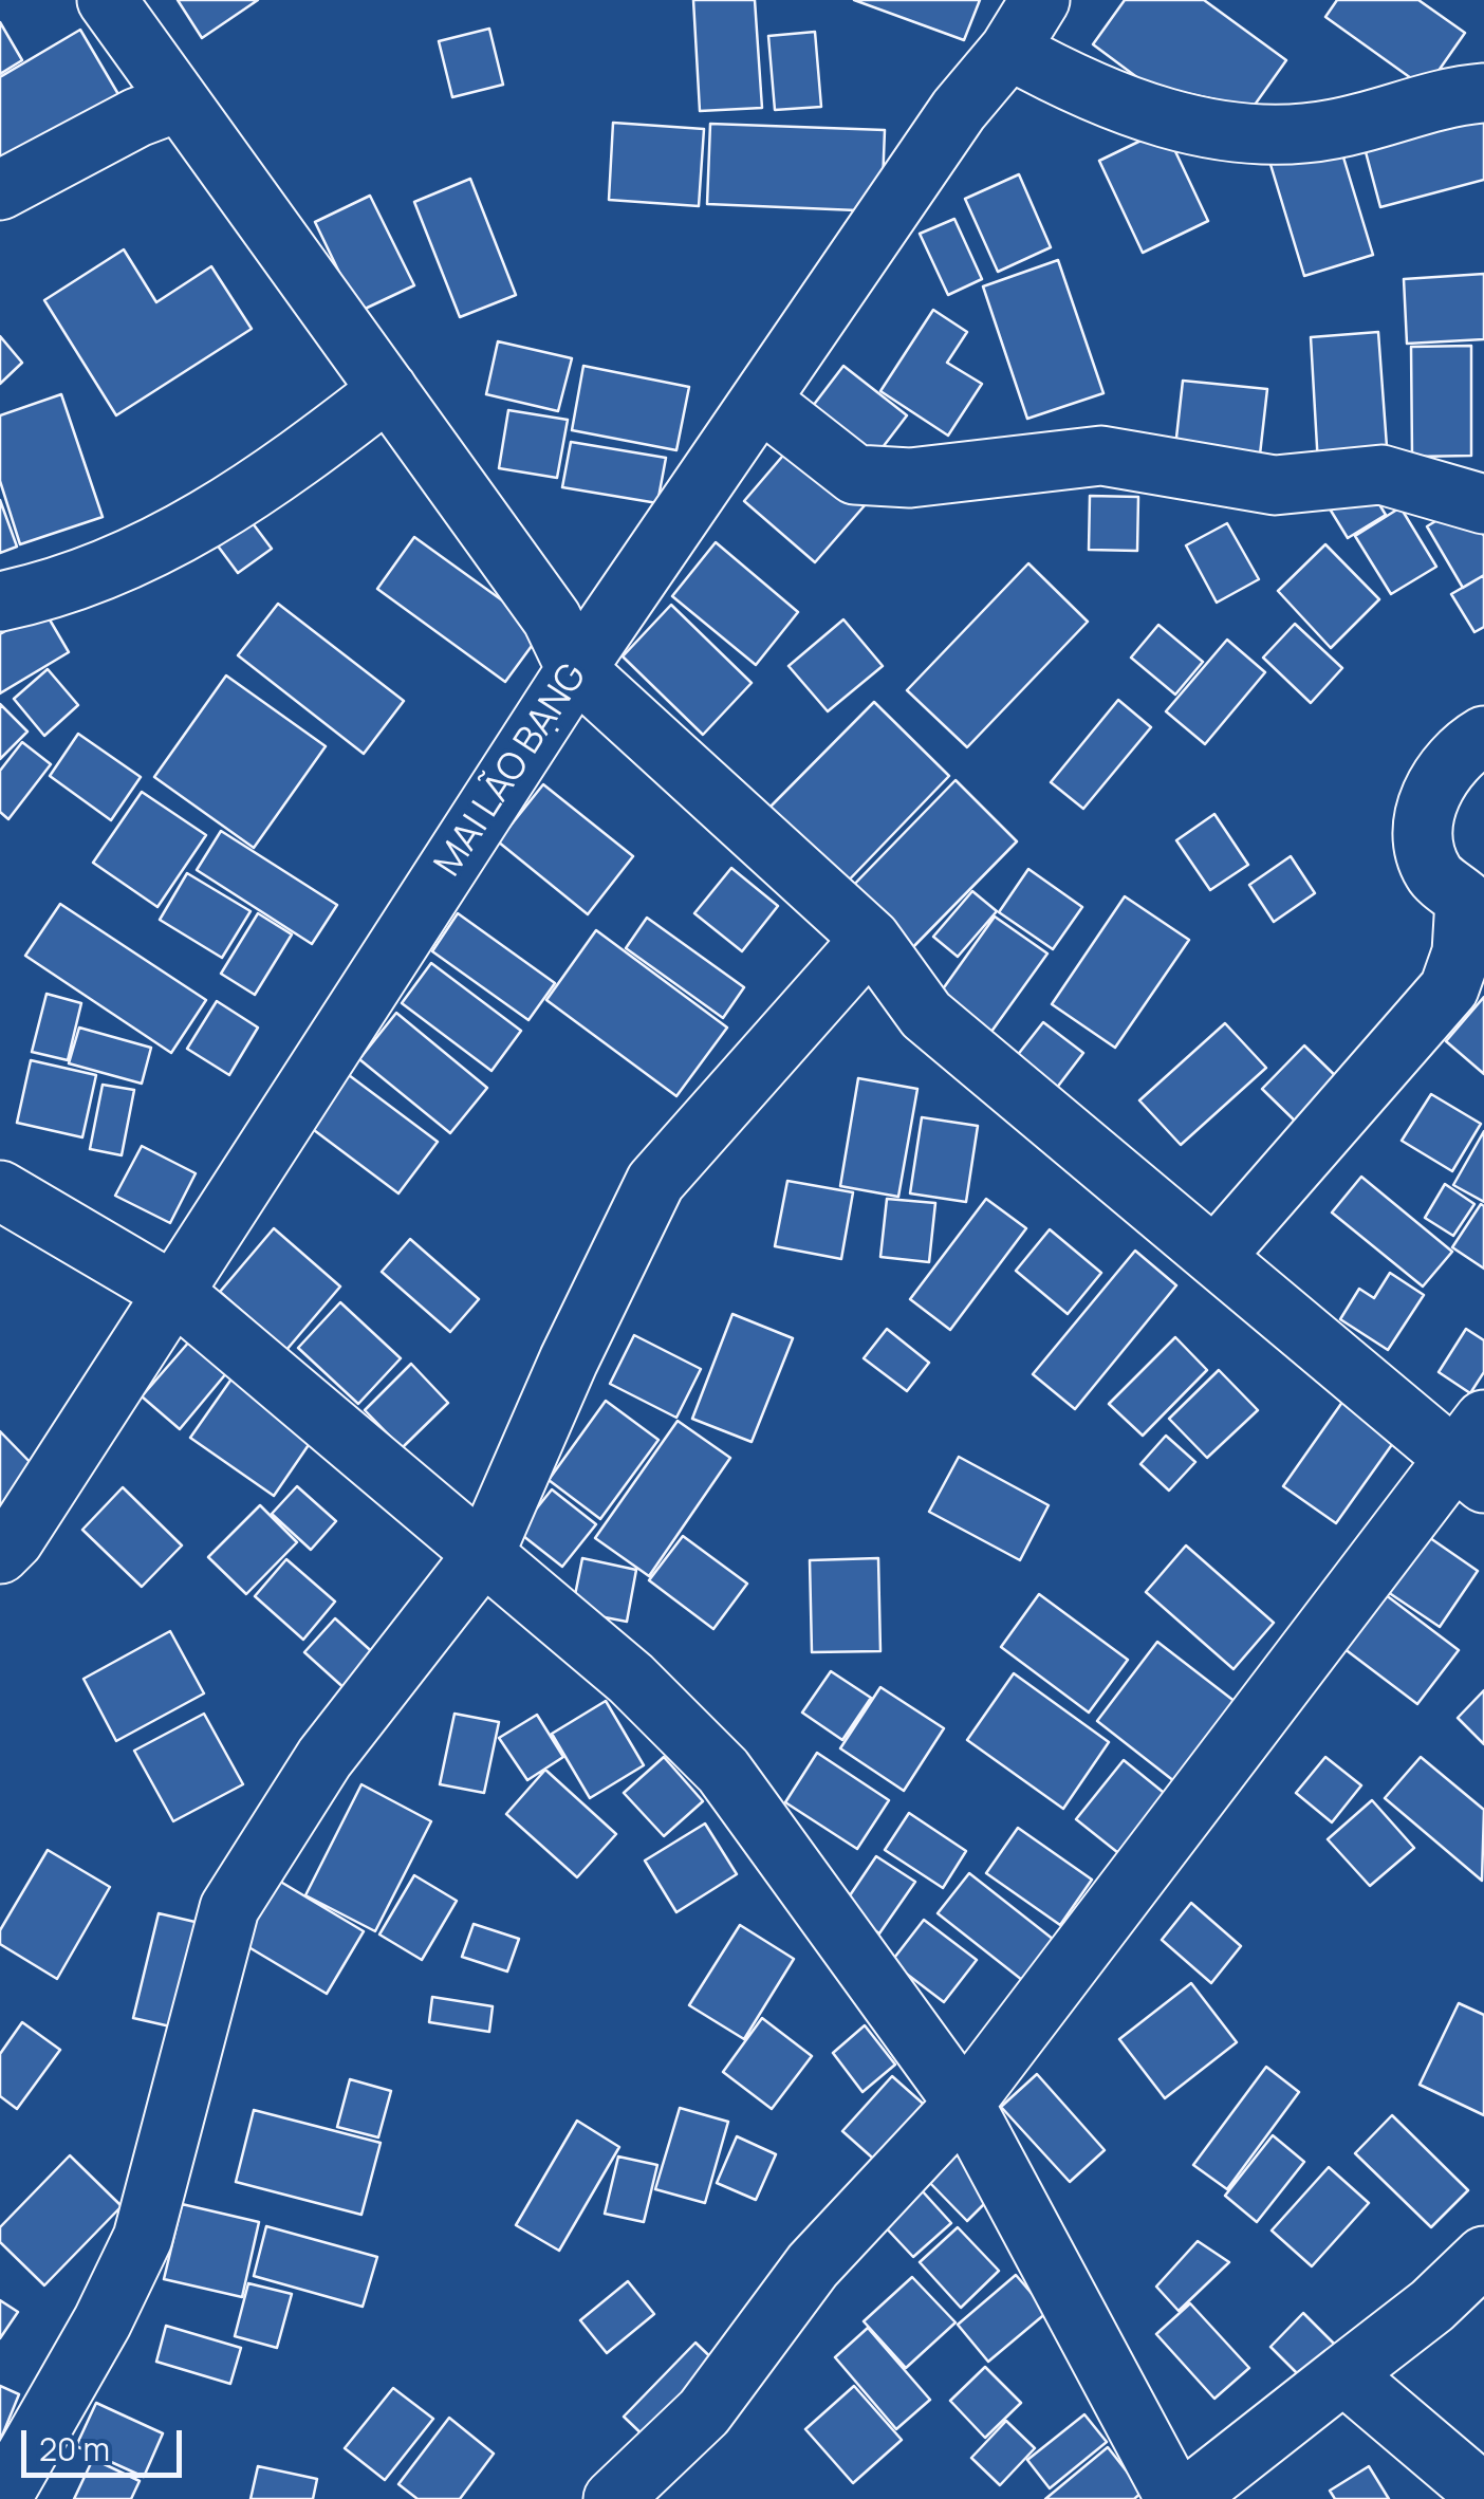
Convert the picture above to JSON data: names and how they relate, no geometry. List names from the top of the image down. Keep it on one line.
{"streets":{"street":["MAI LÃO BẠNG"]},"scale_bar":"20 m"}
